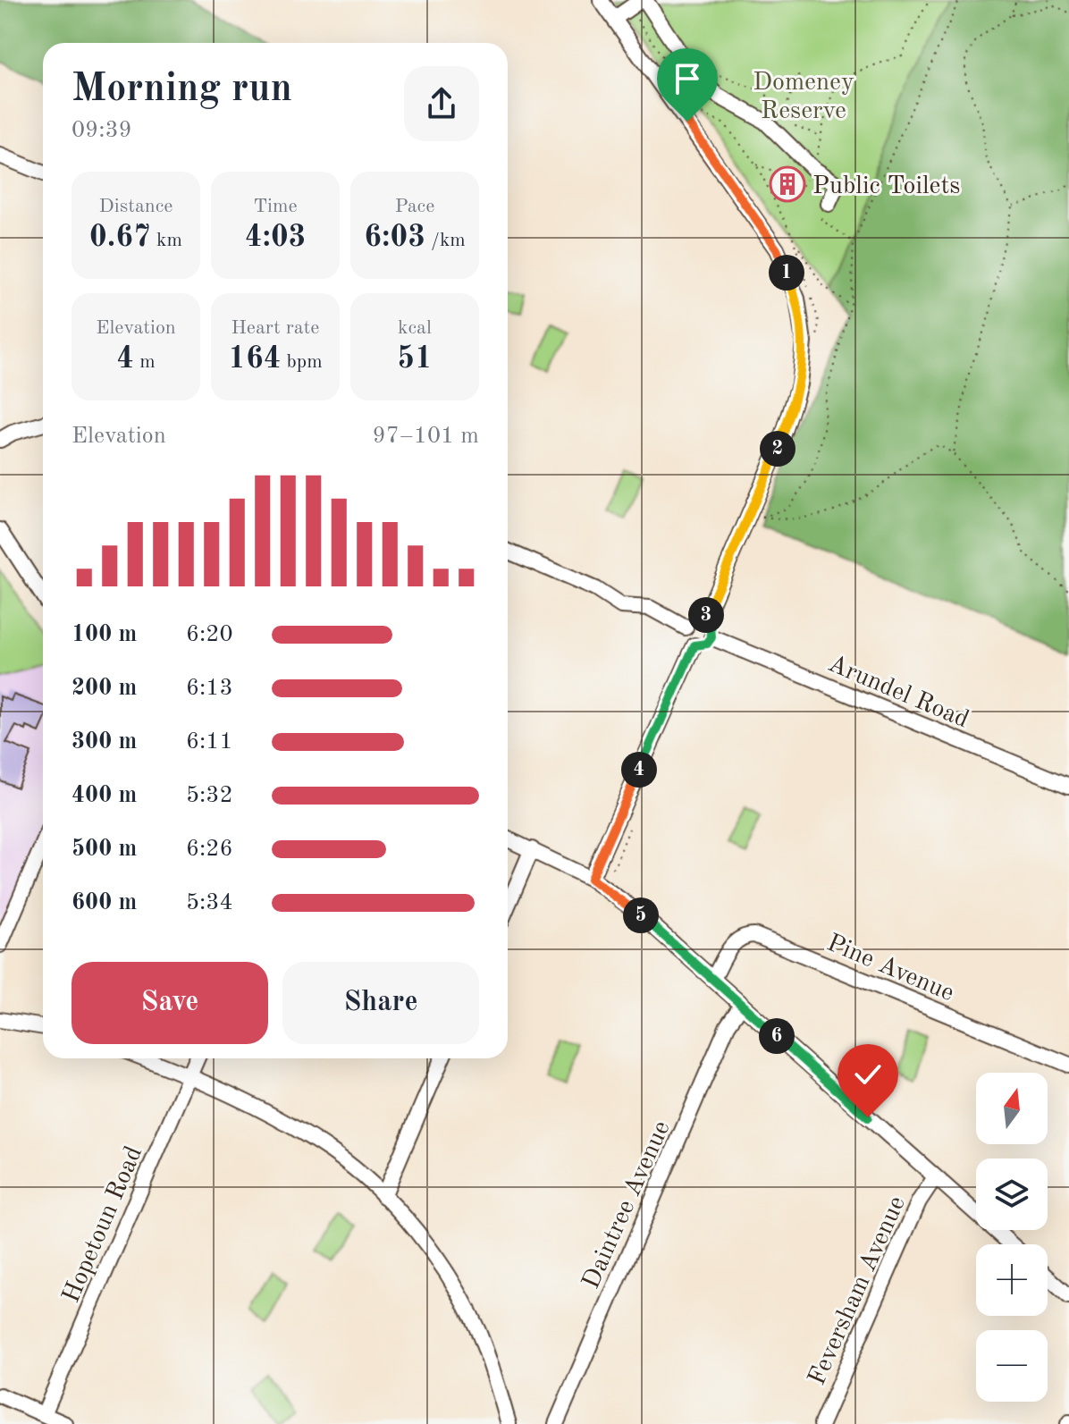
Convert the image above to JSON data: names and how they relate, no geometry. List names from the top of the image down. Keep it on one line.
{"streets":{"street":["Arundel Road","Pine Avenue","Daintree Avenue","Hopetoun Road","Feversham Avenue"]},"parks":["Domeney Reserve"],"places":{"building":["Public Toilets"]},"north":"top","page":{"heading":["Morning run","09:39"],"stats":[["Distance","0.67 km"],["Time","4:03"],["Pace","6:03 /km"],["Elevation","4 m"],["Heart rate","164 bpm"],["kcal","51"]],"pins":["1","2","3","4","5","6"],"chart":["Elevation","97–101 m"],"list":[{"name":"100 m","note":"6:20"},{"name":"200 m","note":"6:13"},{"name":"300 m","note":"6:11"},{"name":"400 m","note":"5:32"},{"name":"500 m","note":"6:26"},{"name":"600 m","note":"5:34"}],"buttons":["Save","Share"],"map_buttons":["+","−"]}}
